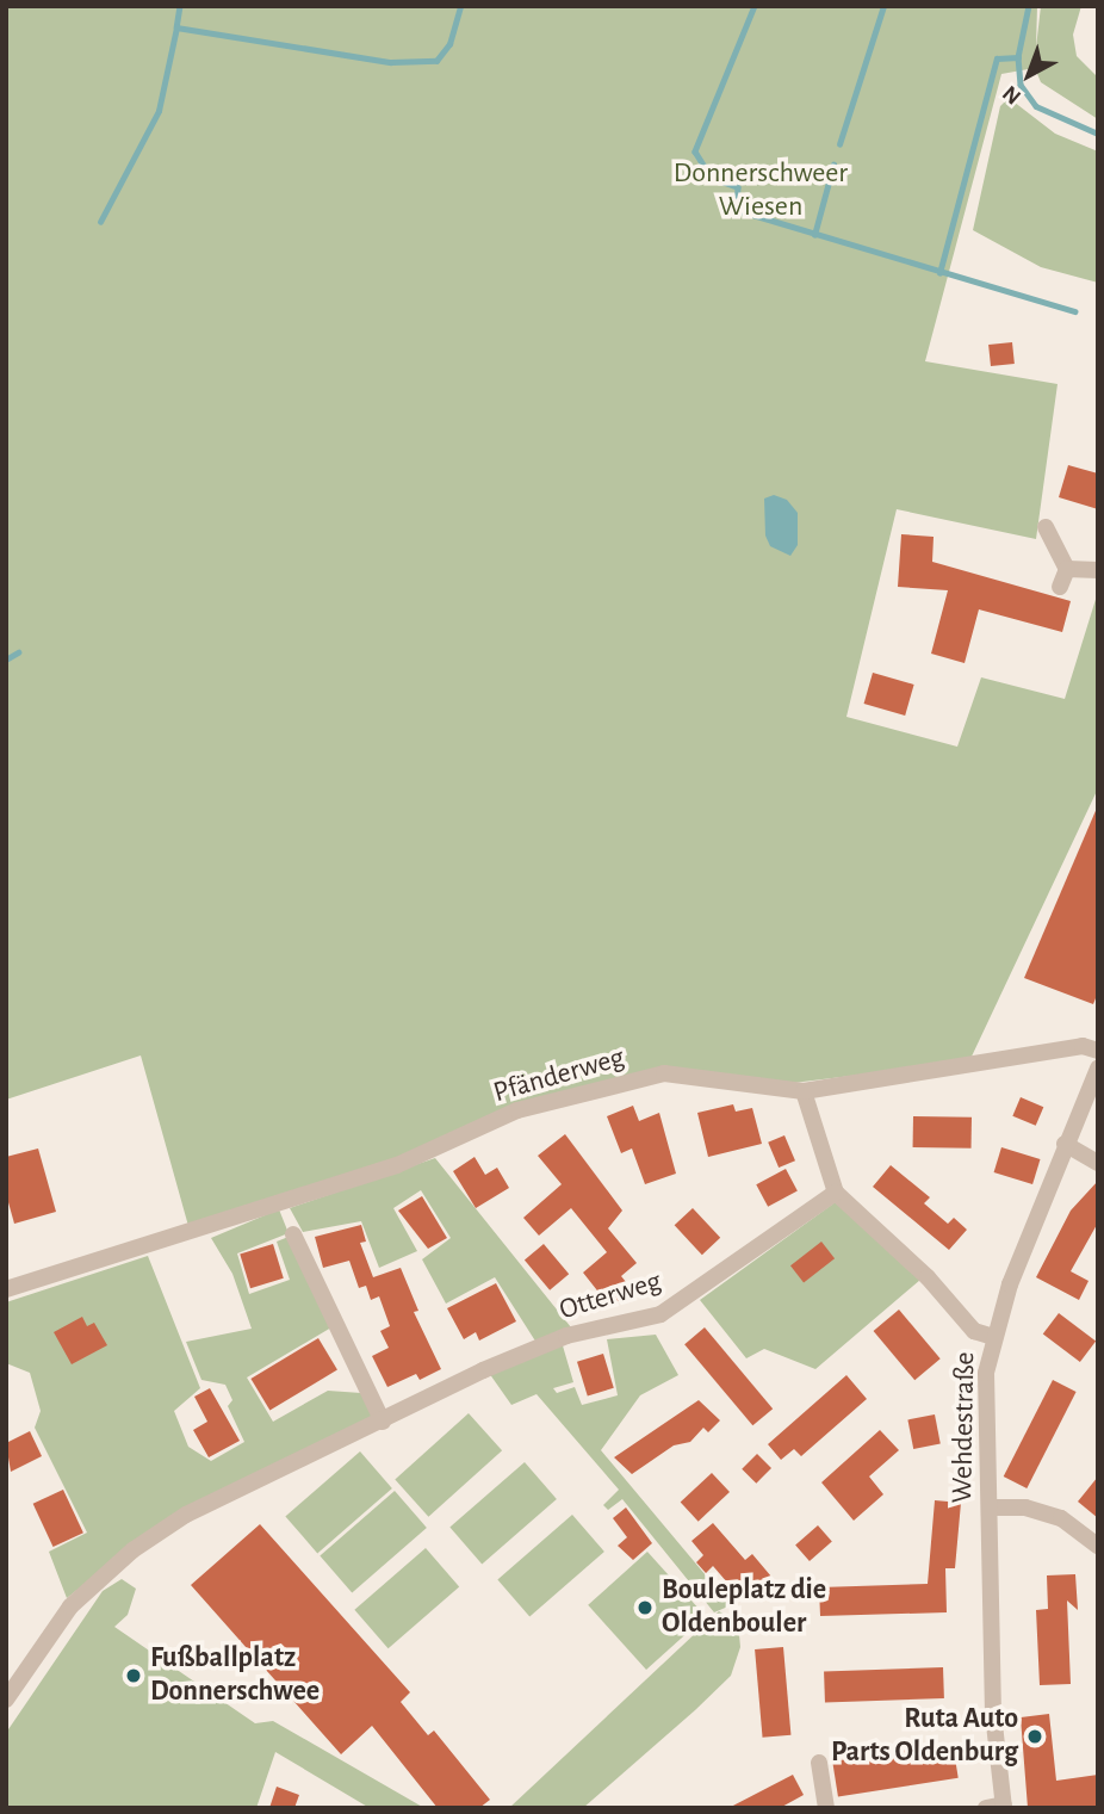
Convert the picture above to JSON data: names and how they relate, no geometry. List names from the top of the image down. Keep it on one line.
{"streets":{"street":["Pfänderweg","Otterweg","Wehdestraße"]},"parks":["Donnerschweer Wiesen"],"places":["Bouleplatz die Oldenbouler","Fußballplatz Donnerschwee","Ruta Auto Parts Oldenburg"],"north":"bottom left"}
